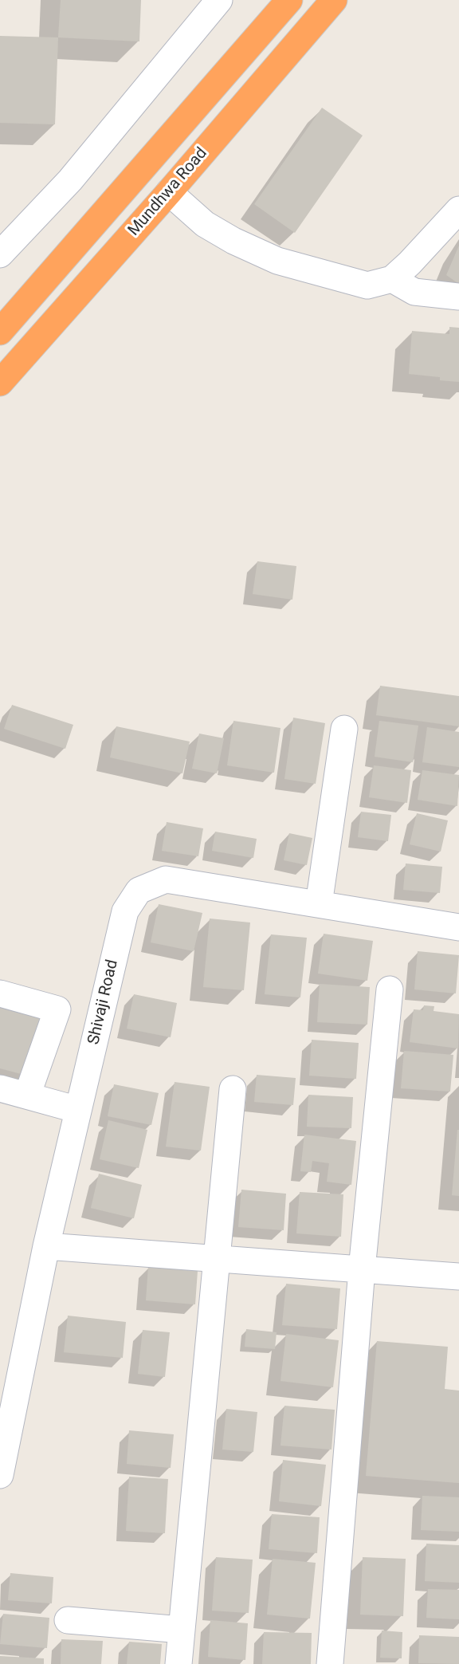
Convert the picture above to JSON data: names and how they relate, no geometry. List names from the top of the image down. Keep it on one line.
{"streets":{"highway":["Mundhwa Road"],"street":["Shivaji Road"]}}
